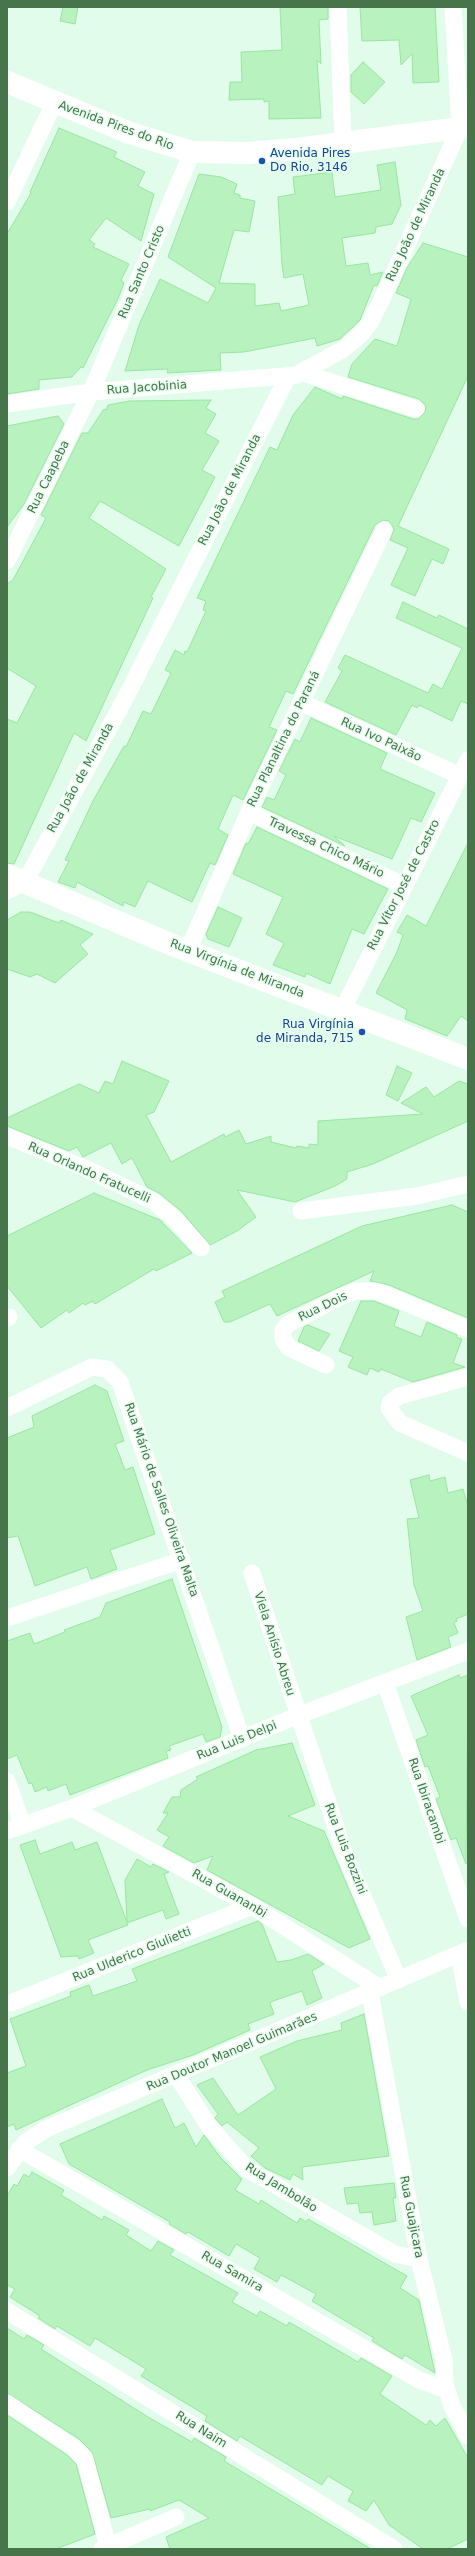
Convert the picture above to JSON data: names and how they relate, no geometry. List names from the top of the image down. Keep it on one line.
{"streets":{"street":["Avenida Pires do Rio","Rua João de Miranda","Rua Santo Cristo","Rua Jacobinia","Rua Caapeba","Rua Planaltina do Paraná","Rua Ivo Paixão","Travessa Chico Mário","Rua Vítor José de Castro","Rua Virgínia de Miranda","Rua Orlando Fratucelli","Rua Dois","Rua Mário de Salles Oliveira Malta","Viela Anísio Abreu","Rua Luis Delpi","Rua Ibiracambi","Rua Luis Bozzini","Rua Guananbi","Rua Ulderico Giulietti","Rua Doutor Manoel Guimarães","Rua Jambolão","Rua Guajicara","Rua Samira","Rua Naim"]},"crossings":[["Avenida Pires do Rio","Rua João de Miranda"],["Avenida Pires do Rio","Rua Santo Cristo"],["Rua João de Miranda","Rua Jacobinia"],["Rua João de Miranda","Rua Virgínia de Miranda"],["Rua Santo Cristo","Rua Jacobinia"],["Rua Santo Cristo","Rua Caapeba"],["Rua Jacobinia","Rua Caapeba"],["Rua Planaltina do Paraná","Rua Ivo Paixão"],["Rua Planaltina do Paraná","Travessa Chico Mário"],["Rua Planaltina do Paraná","Rua Virgínia de Miranda"],["Rua Ivo Paixão","Rua Vítor José de Castro"],["Travessa Chico Mário","Rua Vítor José de Castro"],["Rua Vítor José de Castro","Rua Virgínia de Miranda"],["Rua Mário de Salles Oliveira Malta","Rua Luis Delpi"],["Viela Anísio Abreu","Rua Luis Delpi"],["Viela Anísio Abreu","Rua Luis Bozzini"],["Rua Luis Delpi","Rua Ibiracambi"],["Rua Luis Delpi","Rua Luis Bozzini"],["Rua Luis Delpi","Rua Guananbi"],["Rua Luis Bozzini","Rua Doutor Manoel Guimarães"],["Rua Guananbi","Rua Ulderico Giulietti"],["Rua Guananbi","Rua Doutor Manoel Guimarães"],["Rua Guananbi","Rua Guajicara"],["Rua Doutor Manoel Guimarães","Rua Jambolão"],["Rua Doutor Manoel Guimarães","Rua Guajicara"],["Rua Doutor Manoel Guimarães","Rua Samira"],["Rua Jambolão","Rua Guajicara"],["Rua Guajicara","Rua Samira"]],"places":["Avenida Pires Do Rio, 3146","Rua Virgínia de Miranda, 715"]}
